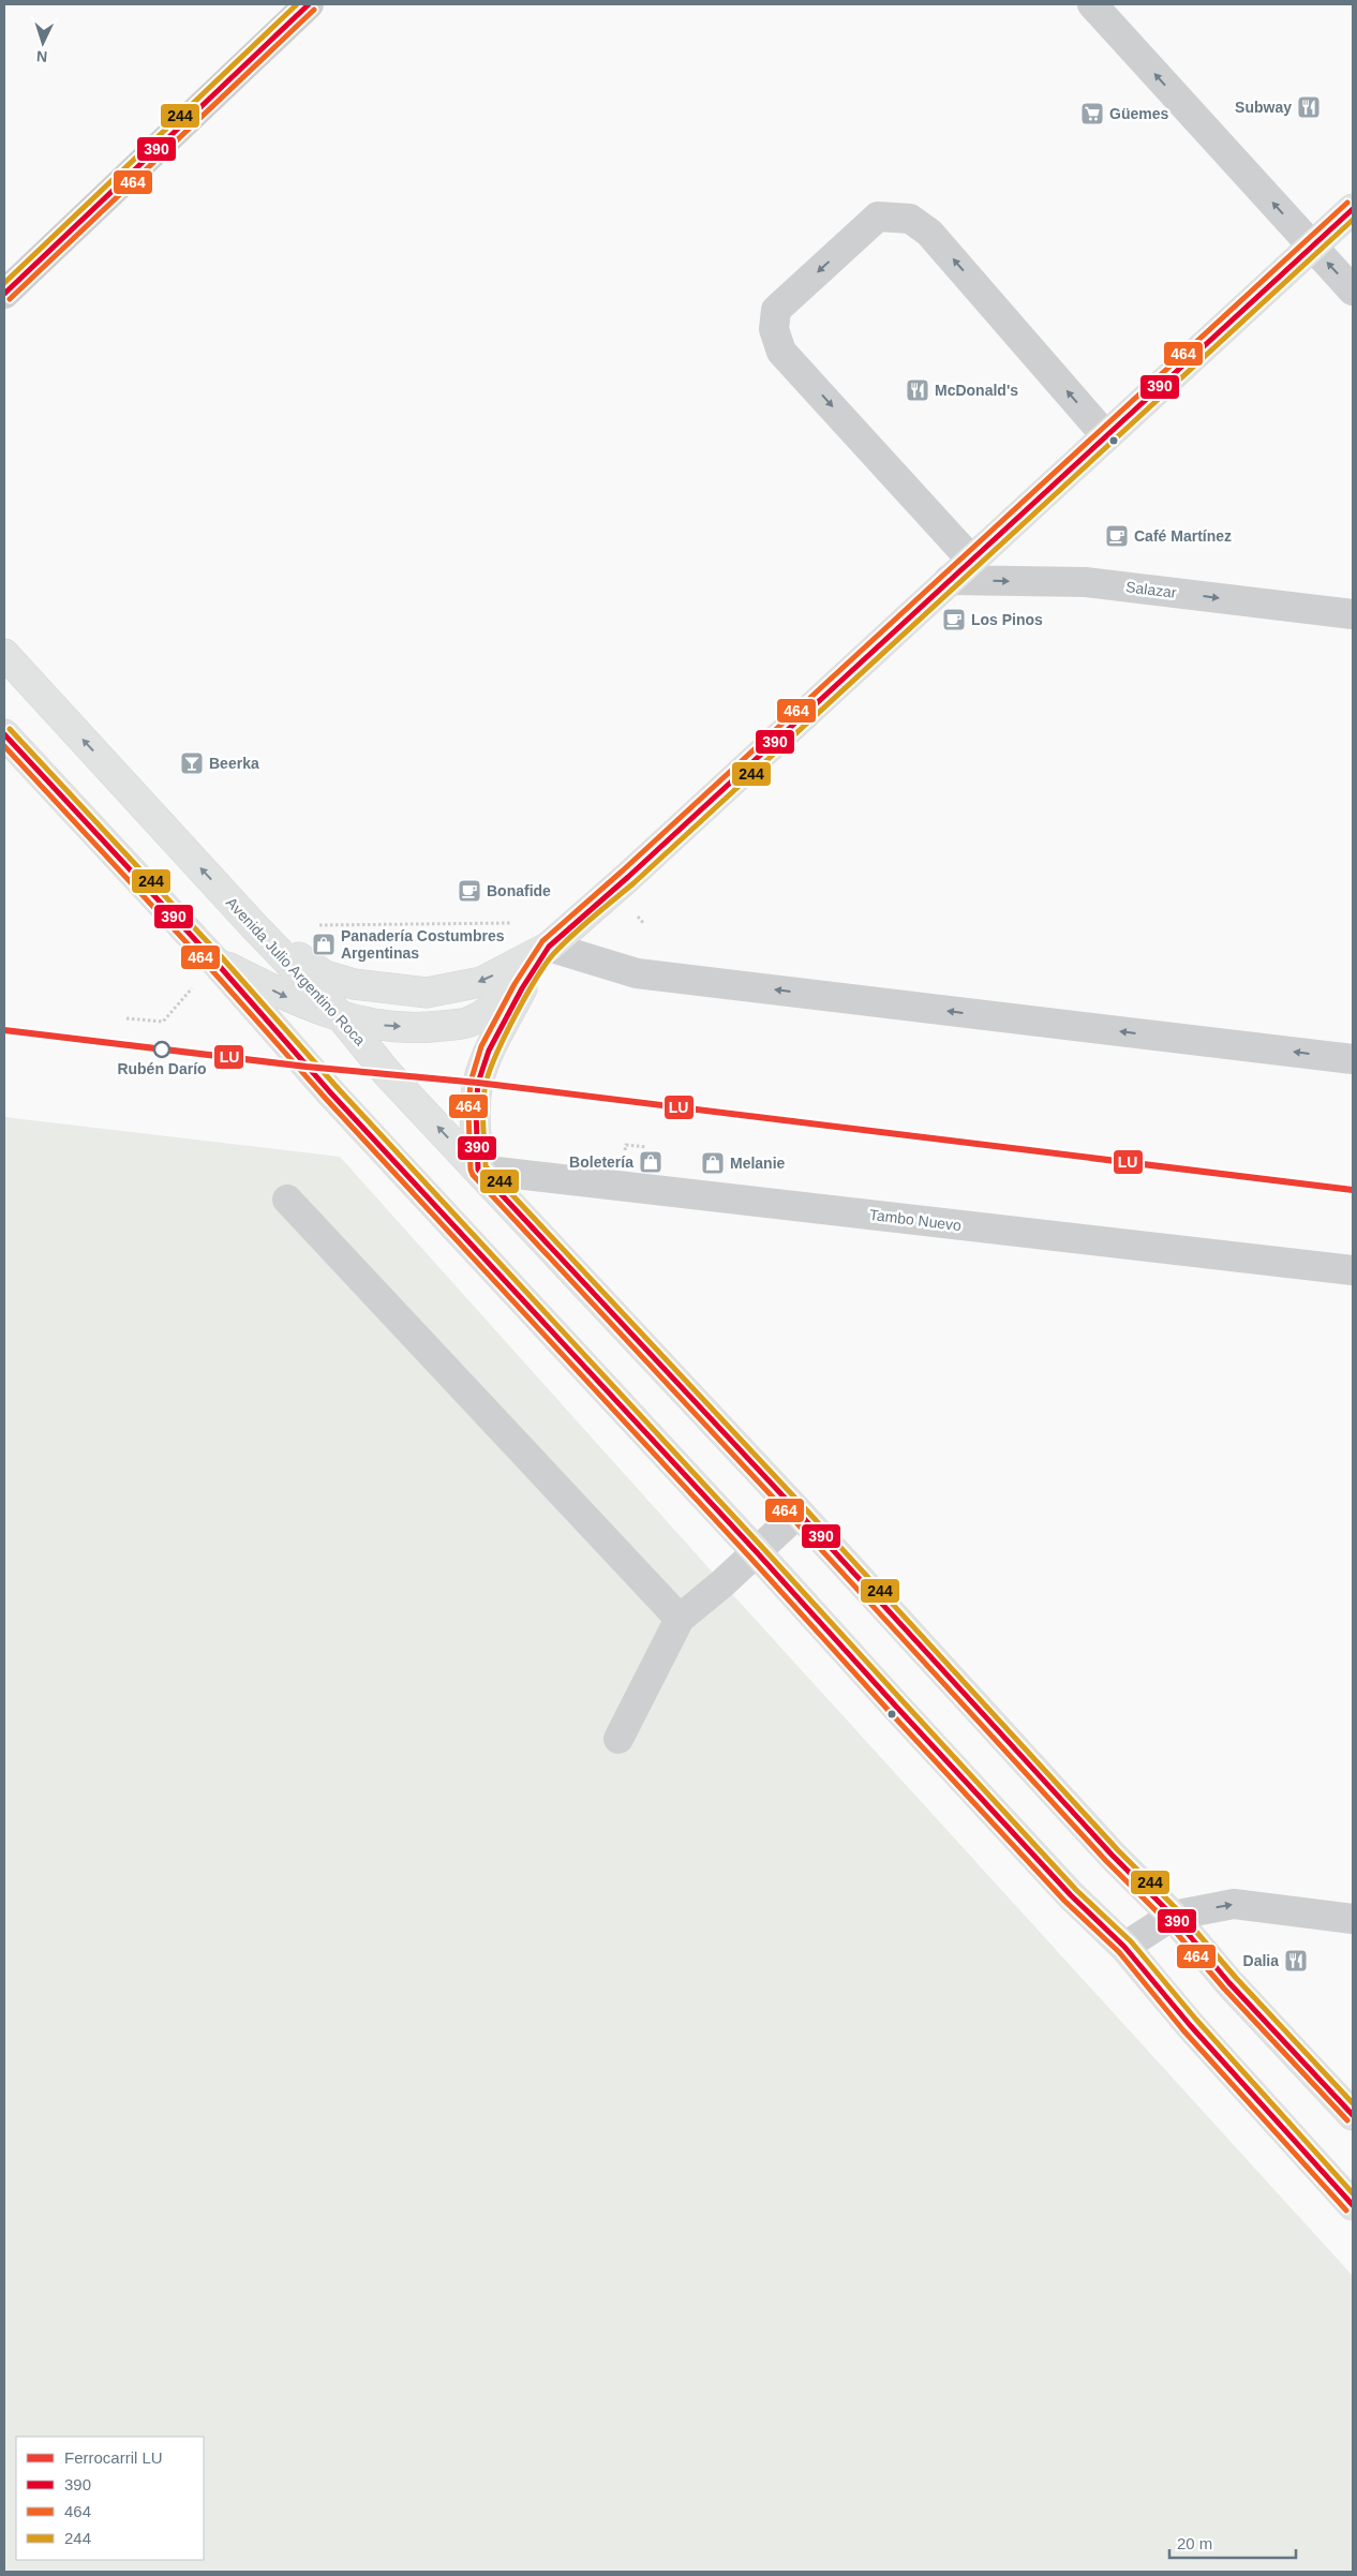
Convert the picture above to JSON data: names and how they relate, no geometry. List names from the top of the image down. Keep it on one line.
{"streets":{"main road":["Avenida Julio Argentino Roca"],"street":["Salazar","Tambo Nuevo"]},"crossings":[["Avenida Julio Argentino Roca","Tambo Nuevo"]],"one_way":["Salazar"],"places":{"restaurant":["Subway","McDonald's","Dalia"],"supermarket":["Güemes"],"cafe":["Café Martínez","Los Pinos","Bonafide"],"bar":["Beerka"],"shop":["Panadería Costumbres Argentinas","Boletería","Melanie"],"other":["Rubén Darío"]},"lines":["transit line 390","transit line 244","transit line 464","rail line LU"],"legend":["Ferrocarril LU","390","464","244"],"scale_bar":"20 m","north":"bottom"}
